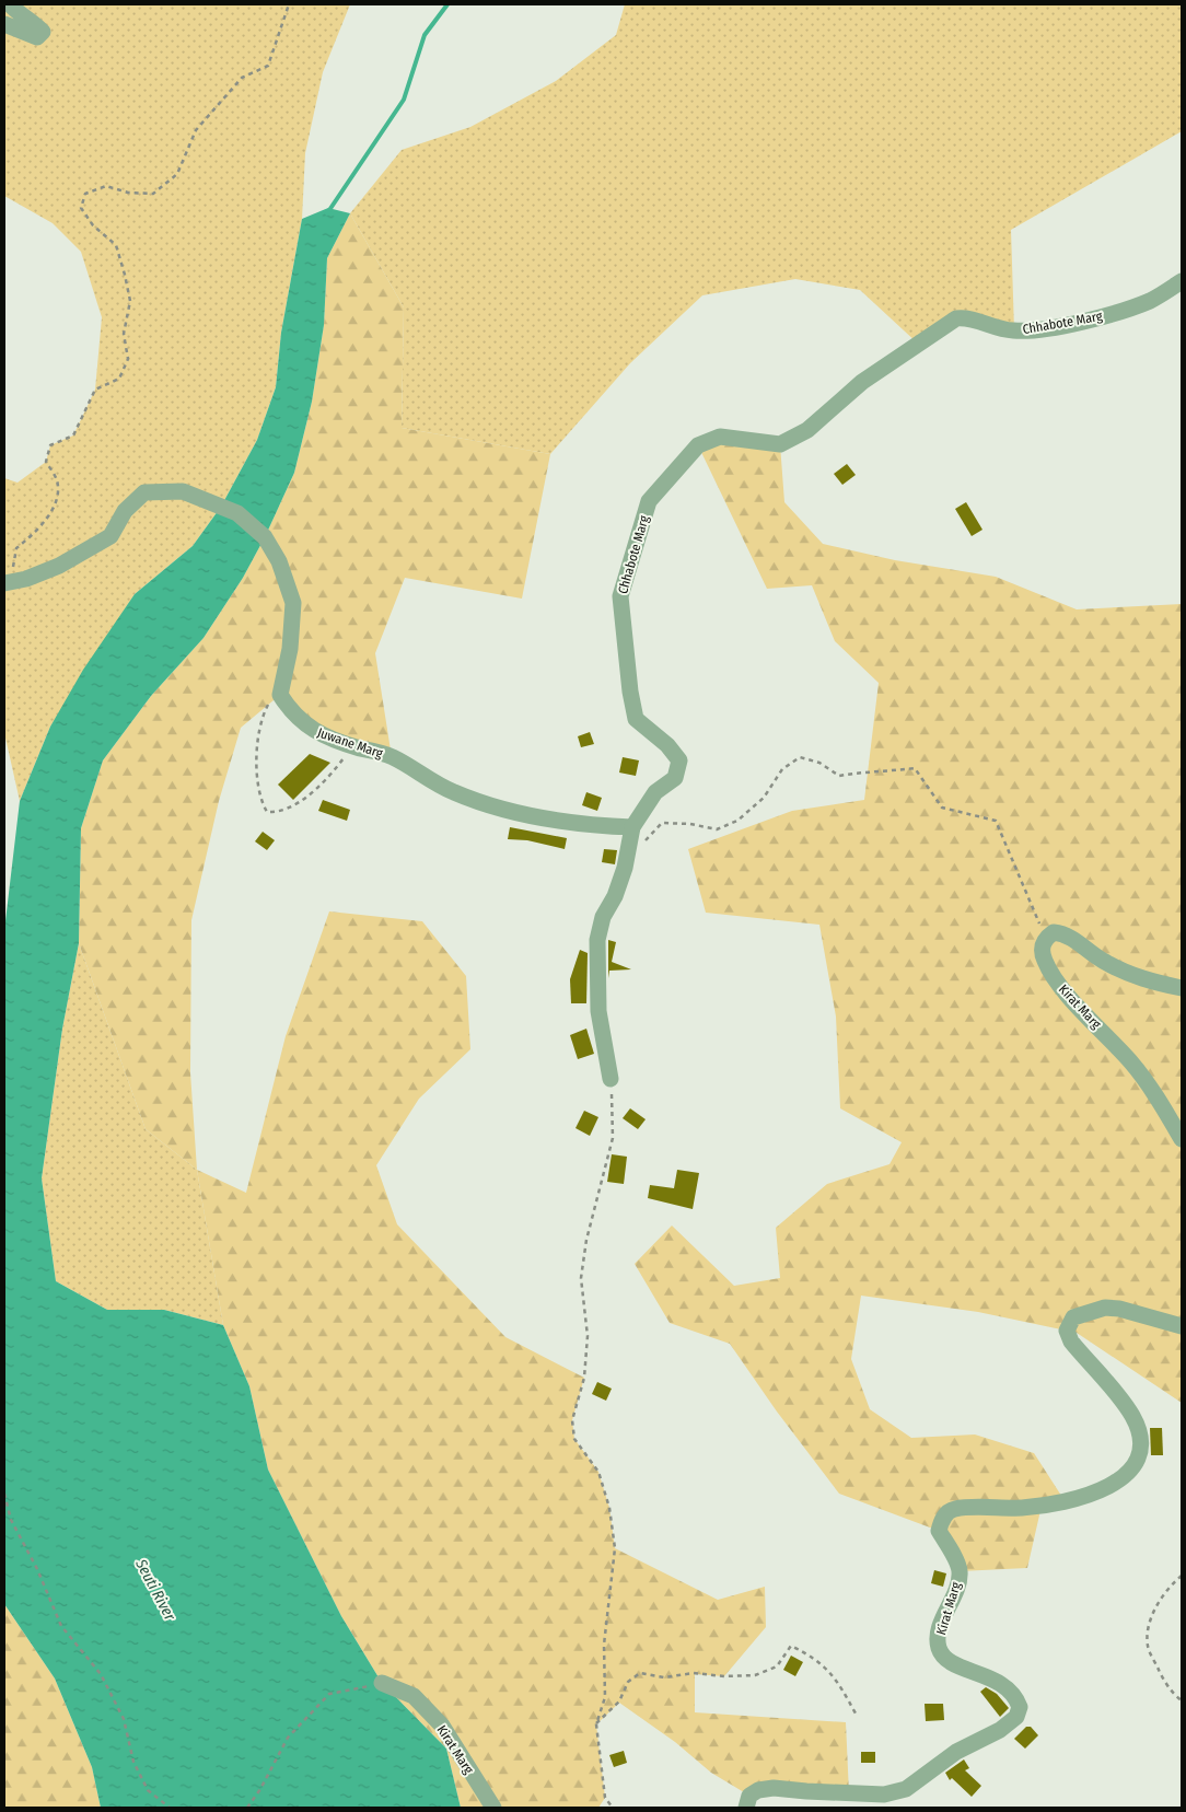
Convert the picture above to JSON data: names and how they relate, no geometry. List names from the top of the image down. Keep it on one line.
{"streets":{"street":["Chhabote Marg","Juwane Marg","Kirat Marg"]},"crossings":[["Chhabote Marg","Juwane Marg"]],"water":["Seuti River"]}
